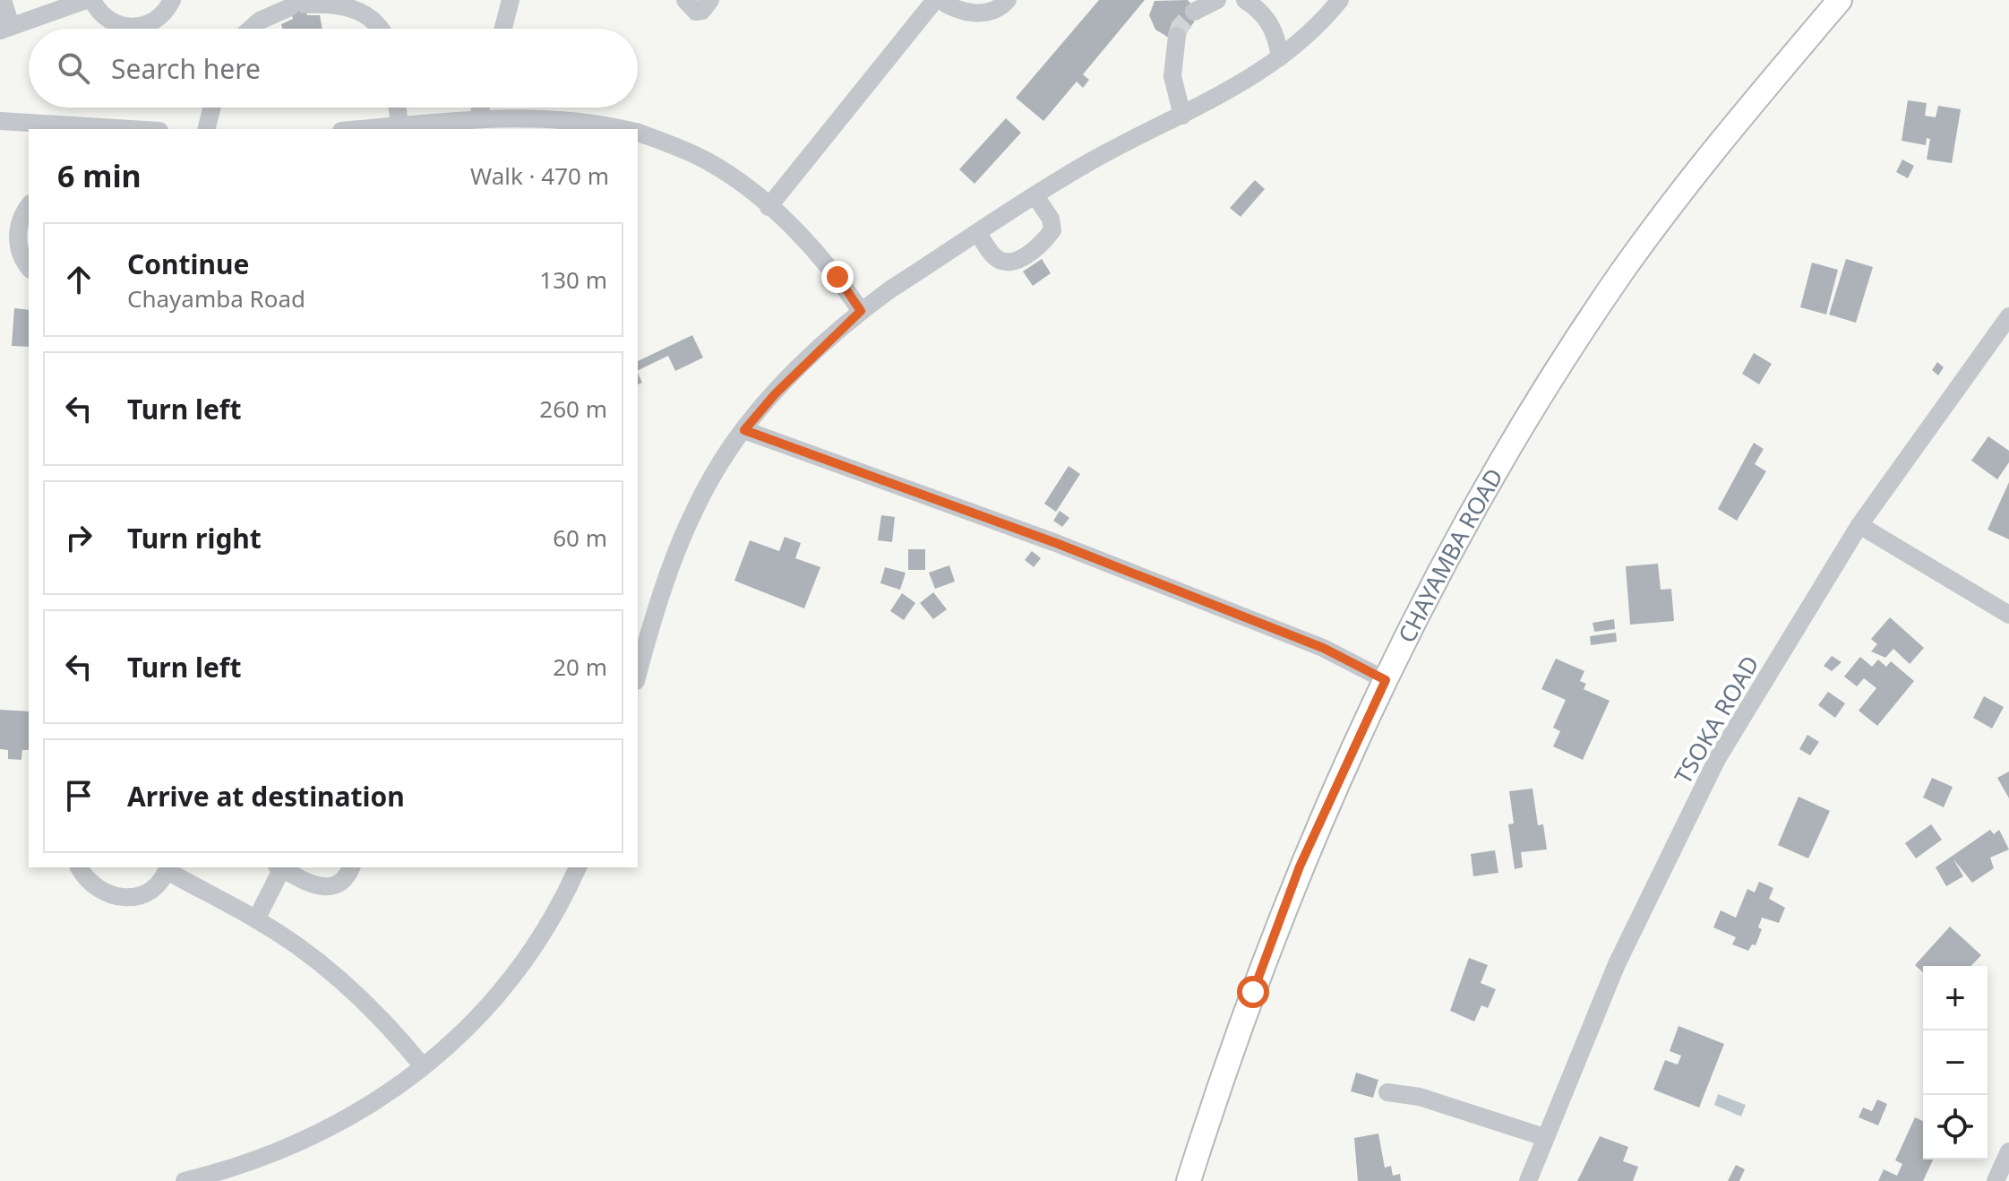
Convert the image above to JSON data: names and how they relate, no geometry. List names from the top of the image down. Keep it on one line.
{"streets":{"main road":["CHAYAMBA ROAD"],"street":["TSOKA ROAD"]},"page":{"search":"Search here","heading":["6 min","Walk · 470 m"],"list":[["Continue","Chayamba Road","130 m"],["Turn left","260 m"],["Turn right","60 m"],["Turn left","20 m"],"Arrive at destination"],"map_buttons":["+","−"]}}
